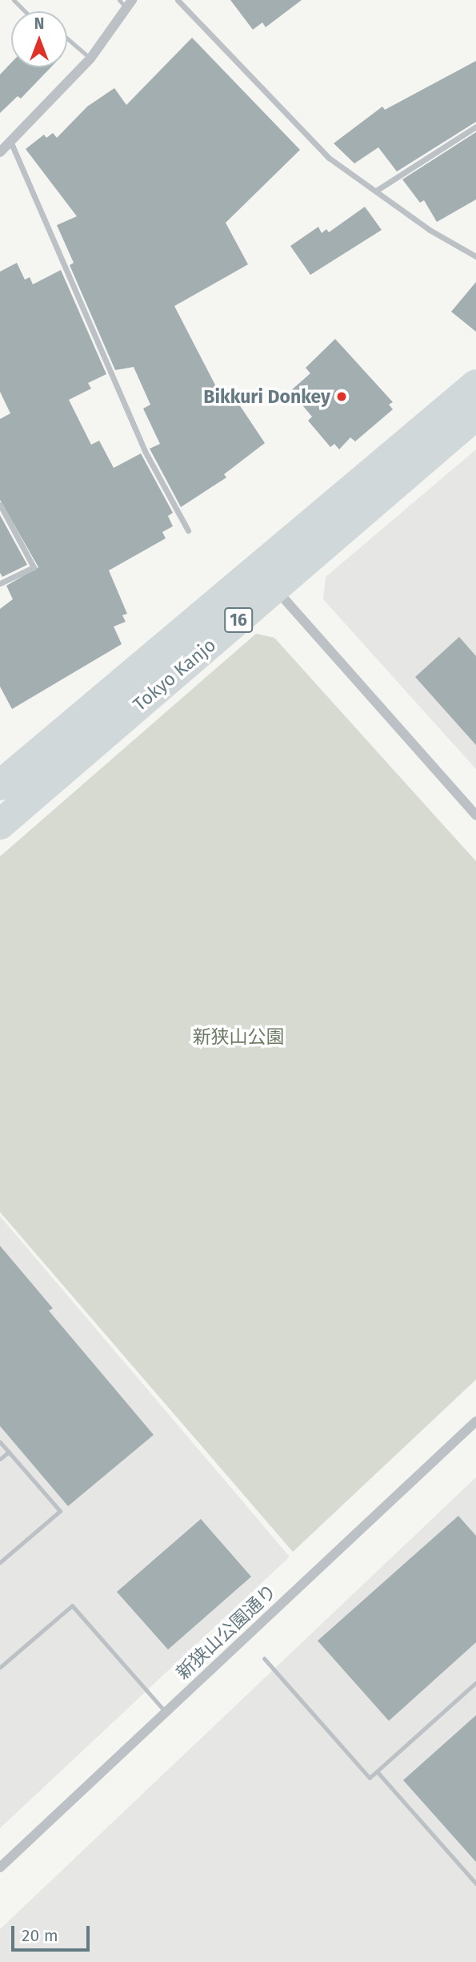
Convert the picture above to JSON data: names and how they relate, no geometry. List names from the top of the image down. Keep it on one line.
{"streets":{"highway":["16","Tokyo Kanjo"],"street":["新狭山公園通り"]},"parks":["新狭山公園"],"places":["Bikkuri Donkey"],"scale_bar":"20 m","north":"top"}
